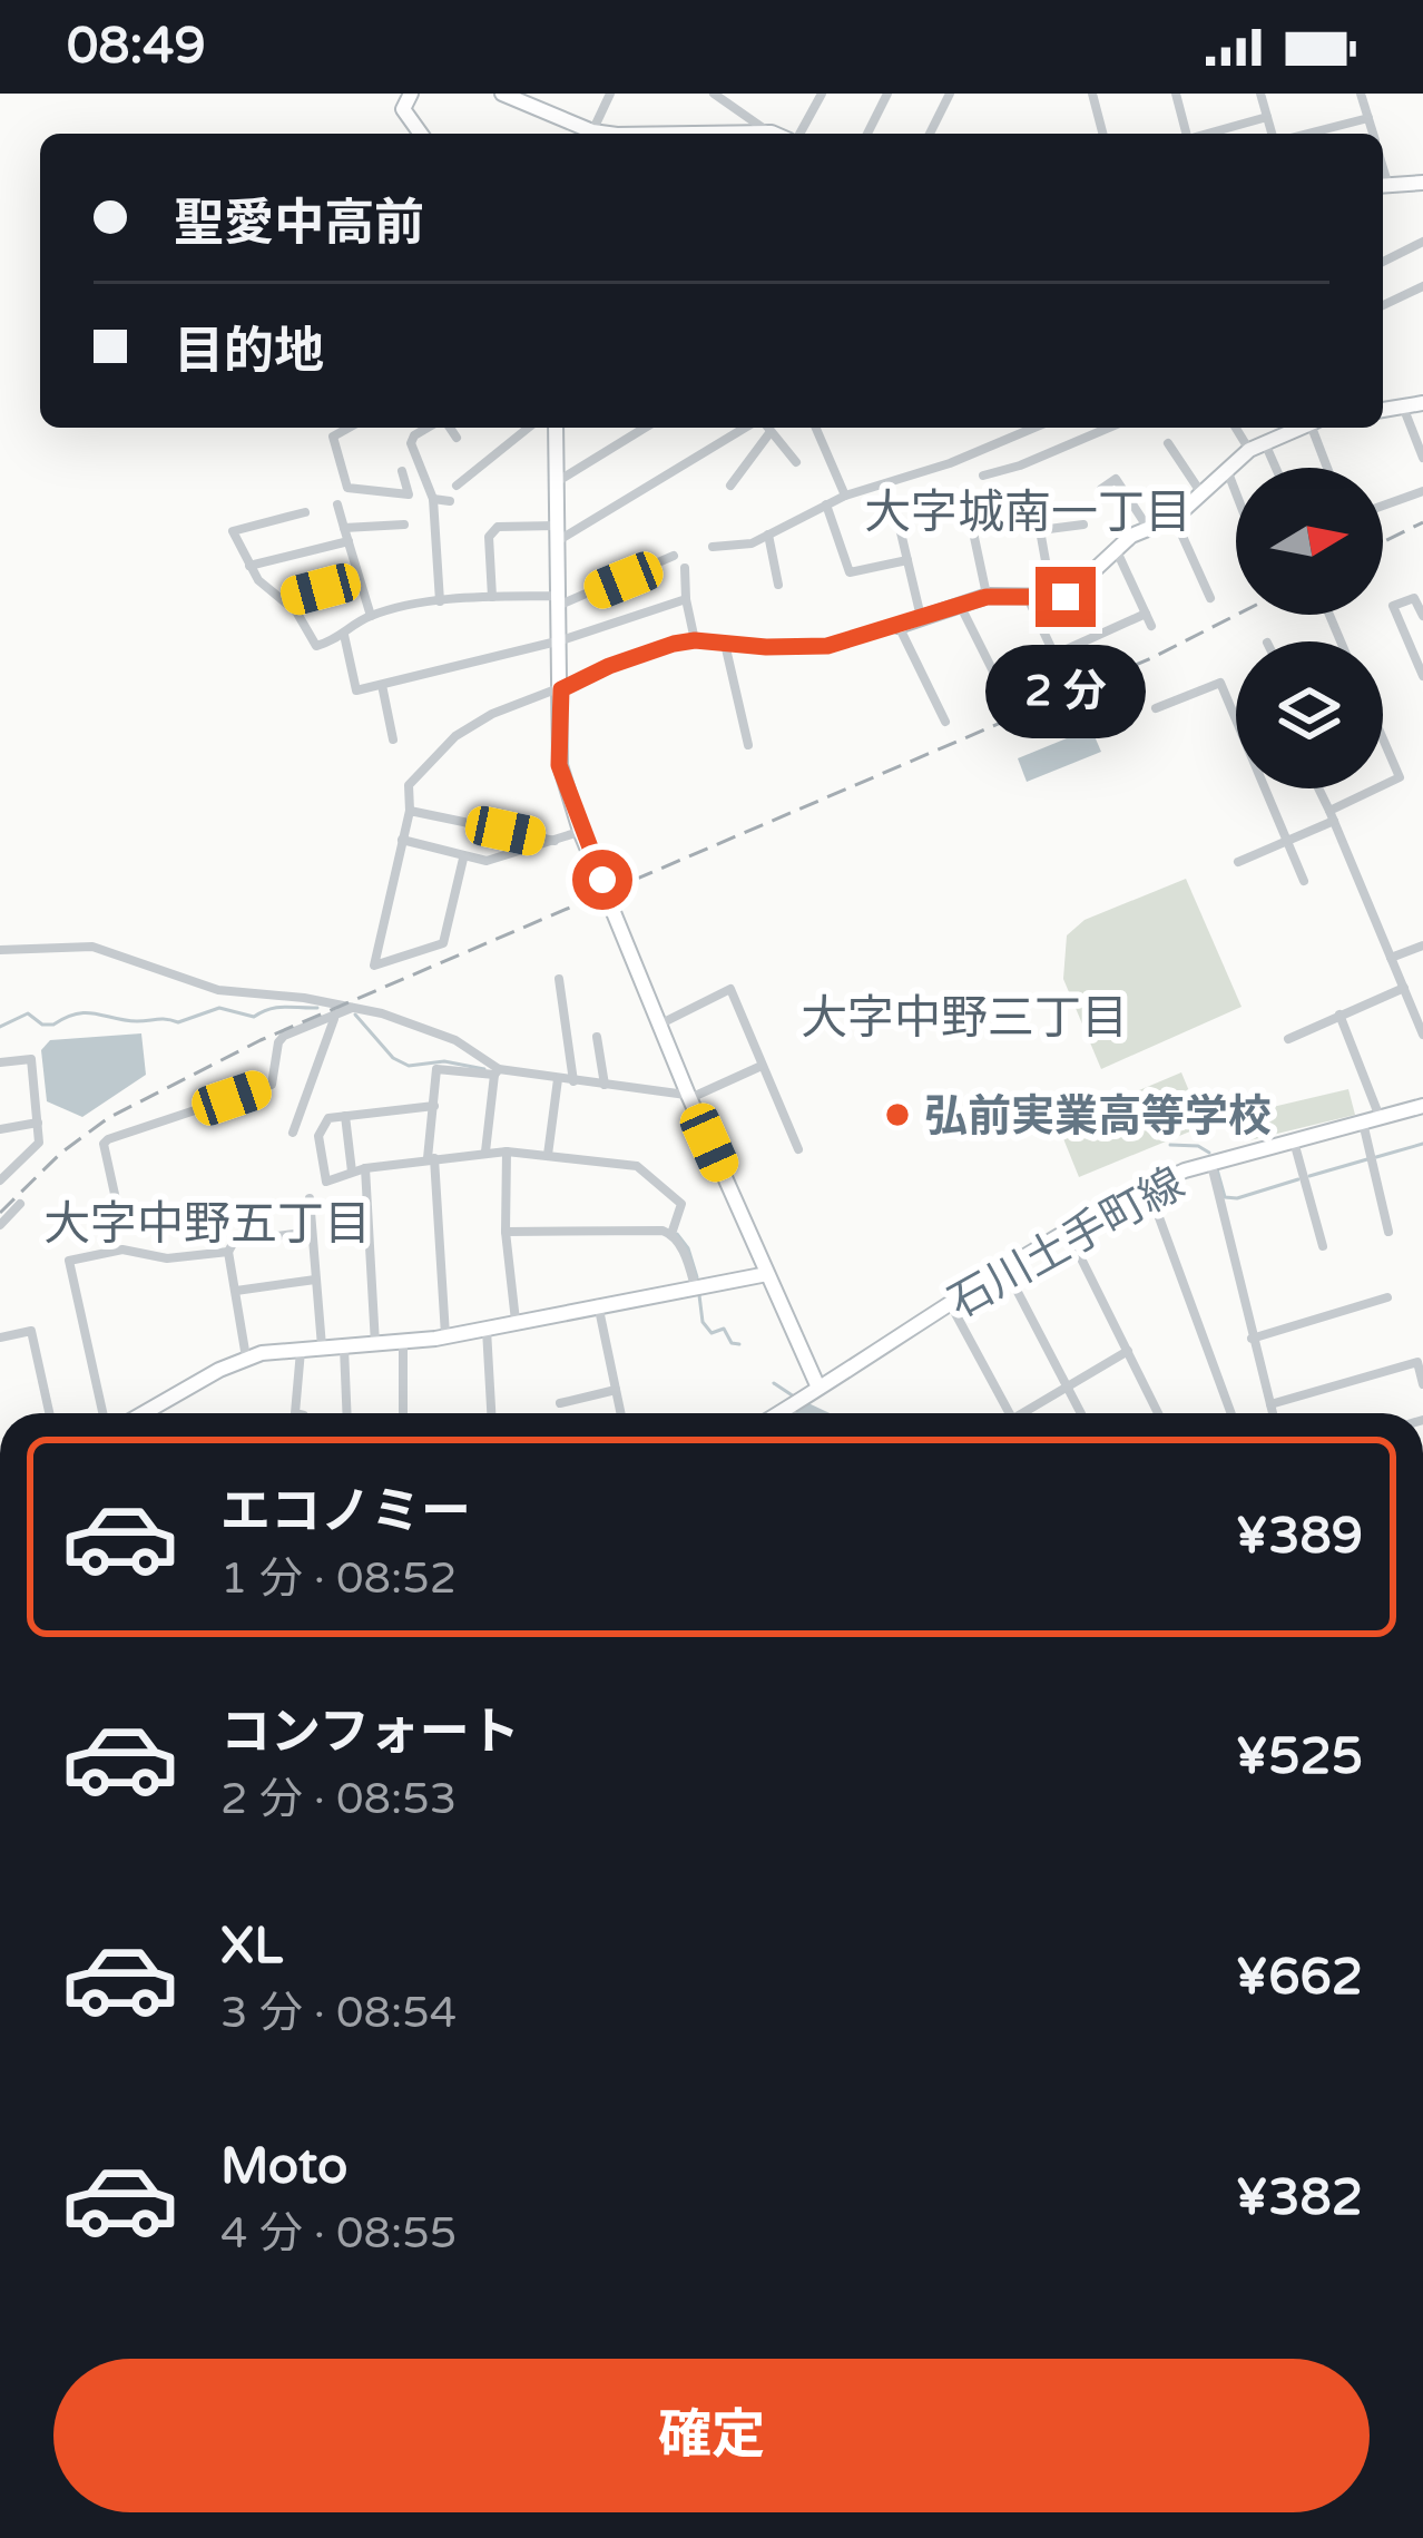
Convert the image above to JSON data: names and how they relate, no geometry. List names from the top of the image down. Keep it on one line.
{"streets":{"street":["石川土手町線"]},"districts":["大字城南一丁目","大字中野三丁目","大字中野五丁目"],"places":["弘前実業高等学校"],"north":"right","page":{"status":"08:49","banner":["聖愛中高前","目的地"],"bubble":"2 分","list":[{"name":"エコノミー","note":"1 分 · 08:52","value":"¥389"},{"name":"コンフォート","note":"2 分 · 08:53","value":"¥525"},{"name":"XL","note":"3 分 · 08:54","value":"¥662"},{"name":"Moto","note":"4 分 · 08:55","value":"¥382"}],"buttons":"確定"}}
